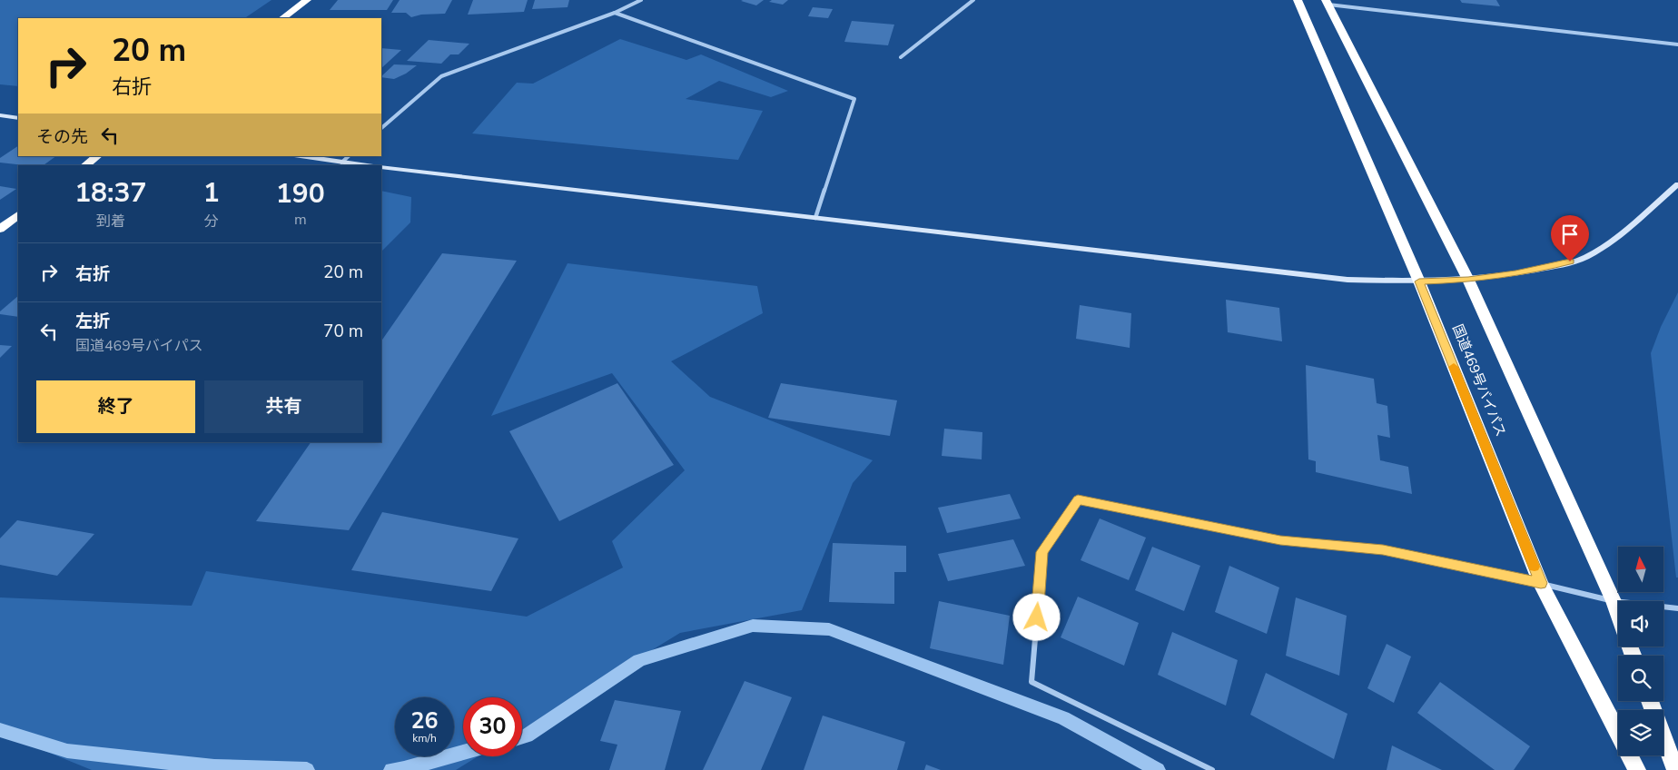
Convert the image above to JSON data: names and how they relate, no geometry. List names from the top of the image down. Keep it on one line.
{"streets":{"highway":["国道469号バイパス"]},"north":"top","page":{"turn":["20 m","右折"],"then":"その先","eta":["18:37","到着","1","分","190","m"],"list":[{"name":"右折","value":"20 m"},{"name":"左折","note":"国道469号バイパス","value":"70 m"}],"buttons":["終了","共有"],"speed":"26 km/h","limit":"30"}}
